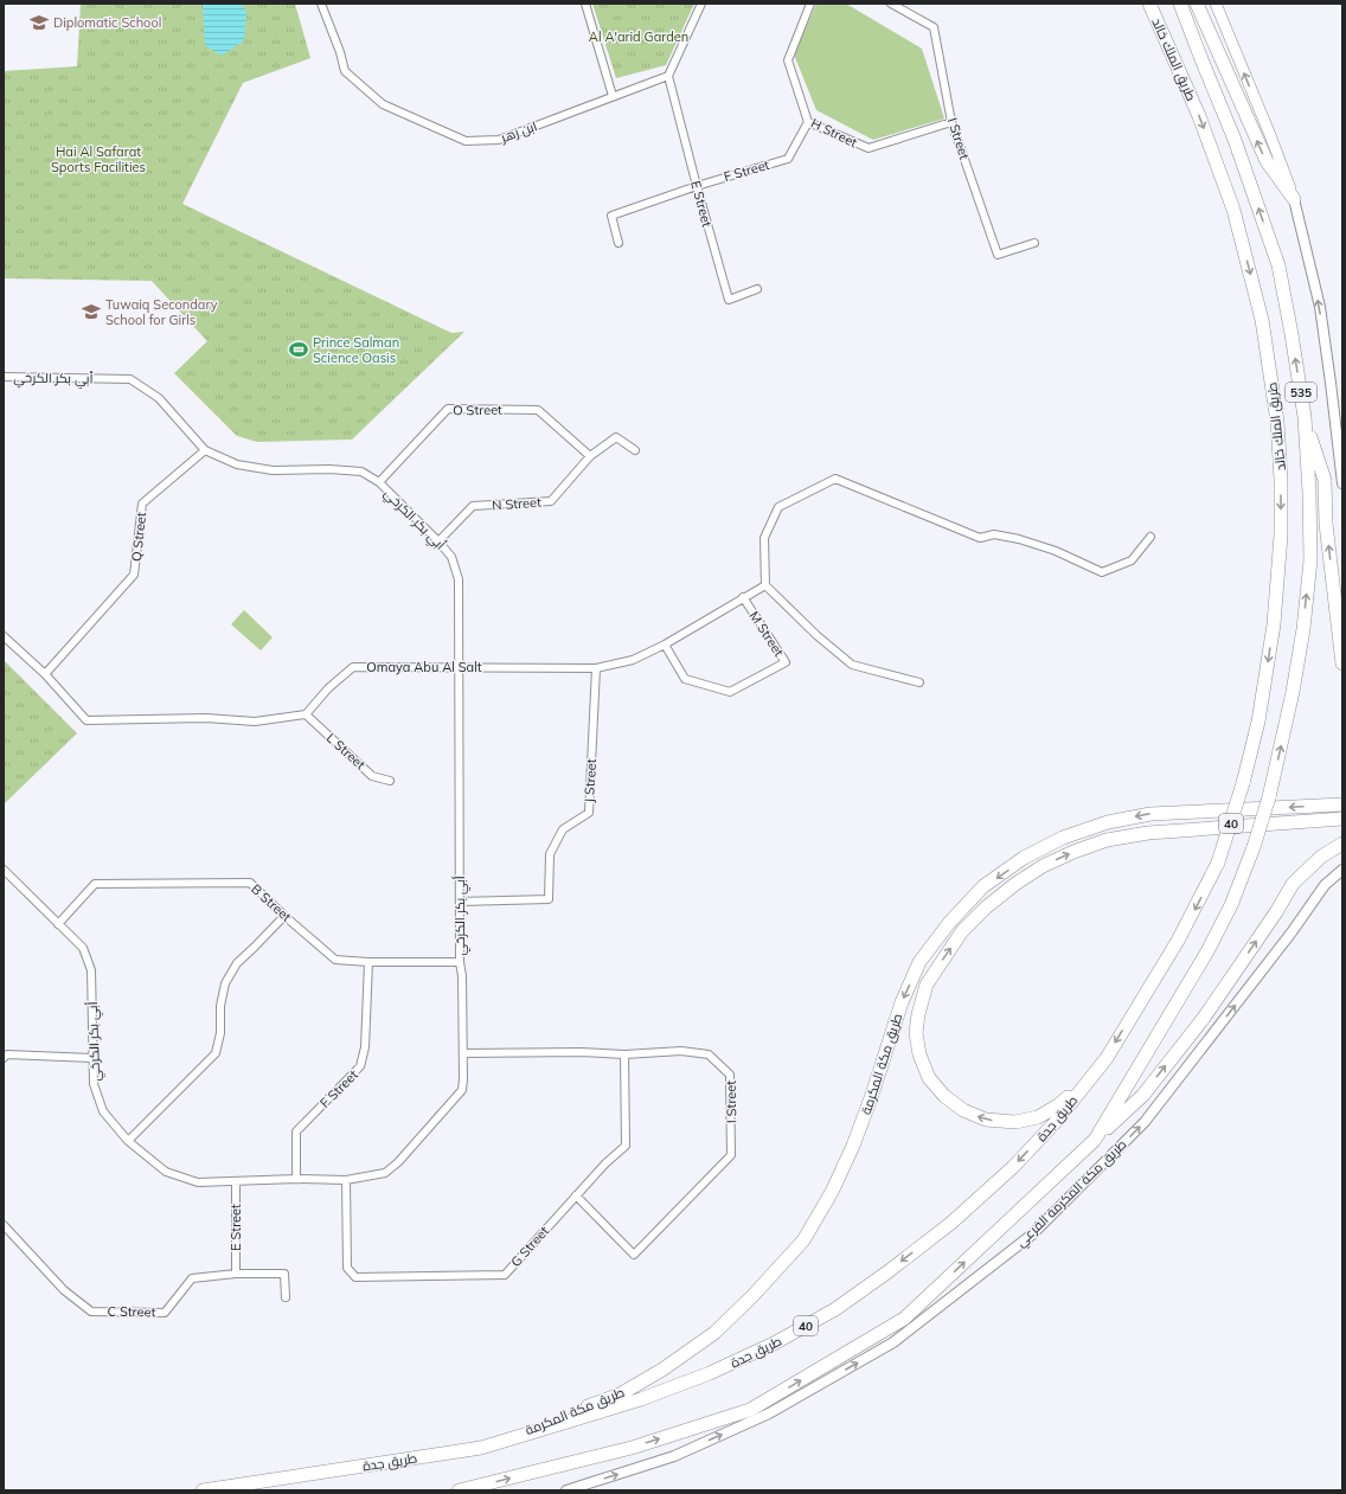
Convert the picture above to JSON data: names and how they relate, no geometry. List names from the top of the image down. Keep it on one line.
{"streets":{"highway":["طريق الملك خالد","535","40","طريق مكة المكرمة","طريق جدة"],"street":["ابن زهر","H Street","I Street","F Street","E Street","أبي بكر الكرخي","O Street","N Street","Q Street","M Street","Omaya Abu Al Salt","L Street","J Street","B Street","طريق مكة المكرمة الفرعي","G Street","C Street"]},"crossings":[["طريق الملك خالد","40"],["طريق الملك خالد","طريق جدة"],["ابن زهر","E Street"],["H Street","I Street"],["H Street","F Street"],["I Street","أبي بكر الكرخي"],["I Street","G Street"],["F Street","E Street"],["F Street","أبي بكر الكرخي"],["F Street","B Street"],["E Street","أبي بكر الكرخي"],["E Street","C Street"],["أبي بكر الكرخي","O Street"],["أبي بكر الكرخي","N Street"],["أبي بكر الكرخي","Q Street"],["أبي بكر الكرخي","Omaya Abu Al Salt"],["أبي بكر الكرخي","J Street"],["أبي بكر الكرخي","B Street"],["أبي بكر الكرخي","G Street"],["O Street","N Street"],["M Street","Omaya Abu Al Salt"],["Omaya Abu Al Salt","L Street"],["Omaya Abu Al Salt","J Street"],["طريق مكة المكرمة","طريق جدة"]],"one_way":["طريق مكة المكرمة الفرعي"],"parks":["Al A'arid Garden","Hai Al Safarat Sports Facilities"],"places":{"school or university":["Diplomatic School","Tuwaiq Secondary School for Girls"],"sports":["Prince Salman Science Oasis"]}}
